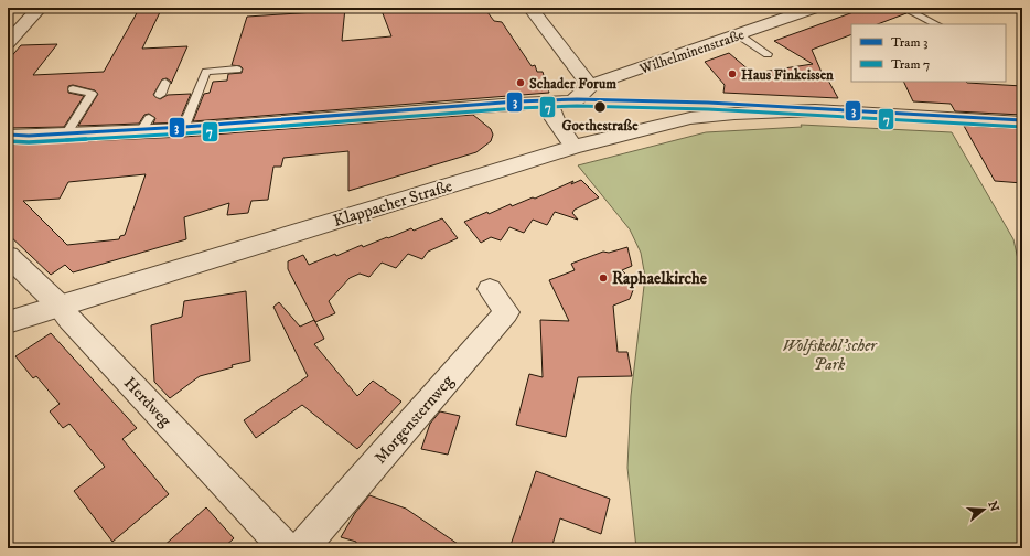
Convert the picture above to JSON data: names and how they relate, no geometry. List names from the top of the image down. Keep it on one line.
{"streets":{"street":["Wilhelminenstraße","Klappacher Straße","Herdweg","Morgensternweg"]},"crossings":[["Klappacher Straße","Herdweg"]],"parks":["Wolfskehl'scher Park"],"places":["Haus Finkeissen","Schader Forum","Goethestraße","Raphaelkirche"],"lines":["tram line 3","tram line 7"],"legend":["Tram 3","Tram 7"],"north":"right"}
